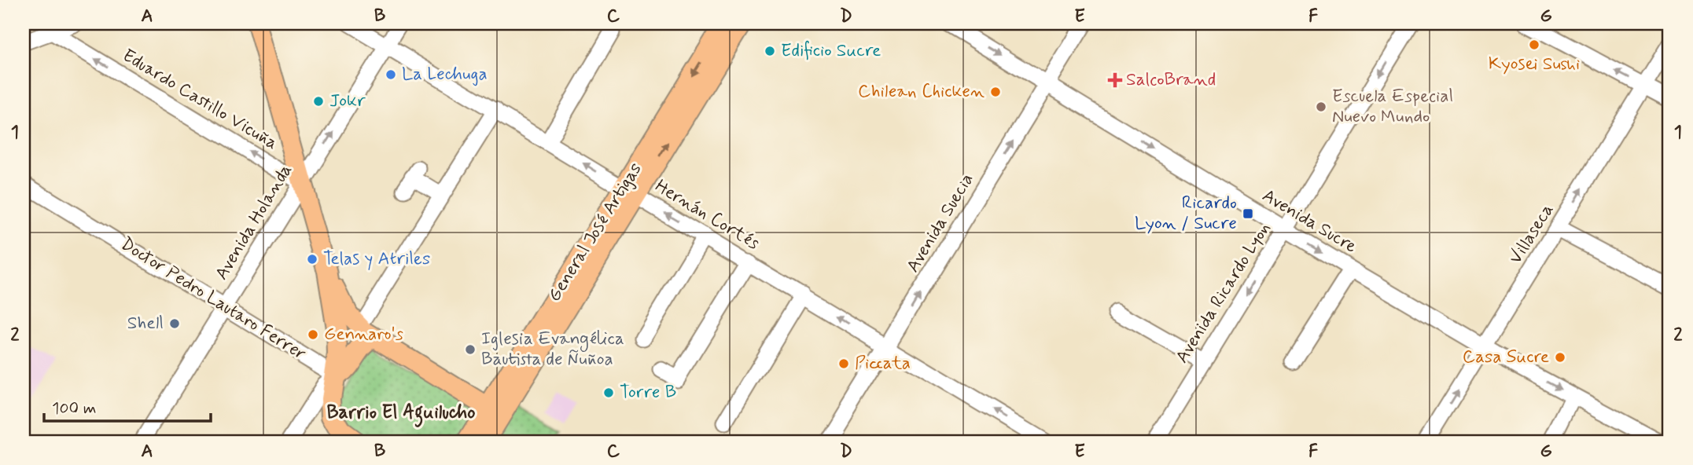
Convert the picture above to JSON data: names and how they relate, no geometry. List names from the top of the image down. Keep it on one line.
{"streets":{"main road":["General José Artigas"],"street":["Eduardo Castillo Vicuña","Hernán Cortés","Avenida Sucre","Avenida Holanda","Avenida Suecia","Villaseca","Avenida Ricardo Lyon","Doctor Pedro Lautaro Ferrer"]},"crossings":[["Eduardo Castillo Vicuña","Avenida Holanda"],["Hernán Cortés","Avenida Holanda"],["Hernán Cortés","Avenida Suecia"],["Hernán Cortés","General José Artigas"],["Avenida Sucre","Avenida Suecia"],["Avenida Sucre","Villaseca"],["Avenida Sucre","Avenida Ricardo Lyon"],["Avenida Holanda","Doctor Pedro Lautaro Ferrer"]],"one_way":["Eduardo Castillo Vicuña","Hernán Cortés","Avenida Sucre","Avenida Suecia","Villaseca","Avenida Ricardo Lyon"],"districts":["Barrio El Aguilucho"],"places":{"other":["Kyosei Sushi","Edificio Sucre","La Lechuga","Chilean Chicken","Jokr","Escuela Especial Nuevo Mundo","Telas y Atriles","Shell","Gennaro's","Iglesia Evangélica Bautista de Ñuñoa","Casa Sucre","Piccata","Torre B"],"health":["SalcoBrand"],"transit":["Ricardo Lyon / Sucre"]},"scale_bar":"100 m","grid":{"columns":["A","B","C","D","E","F","G"],"rows":["1","2"]}}
